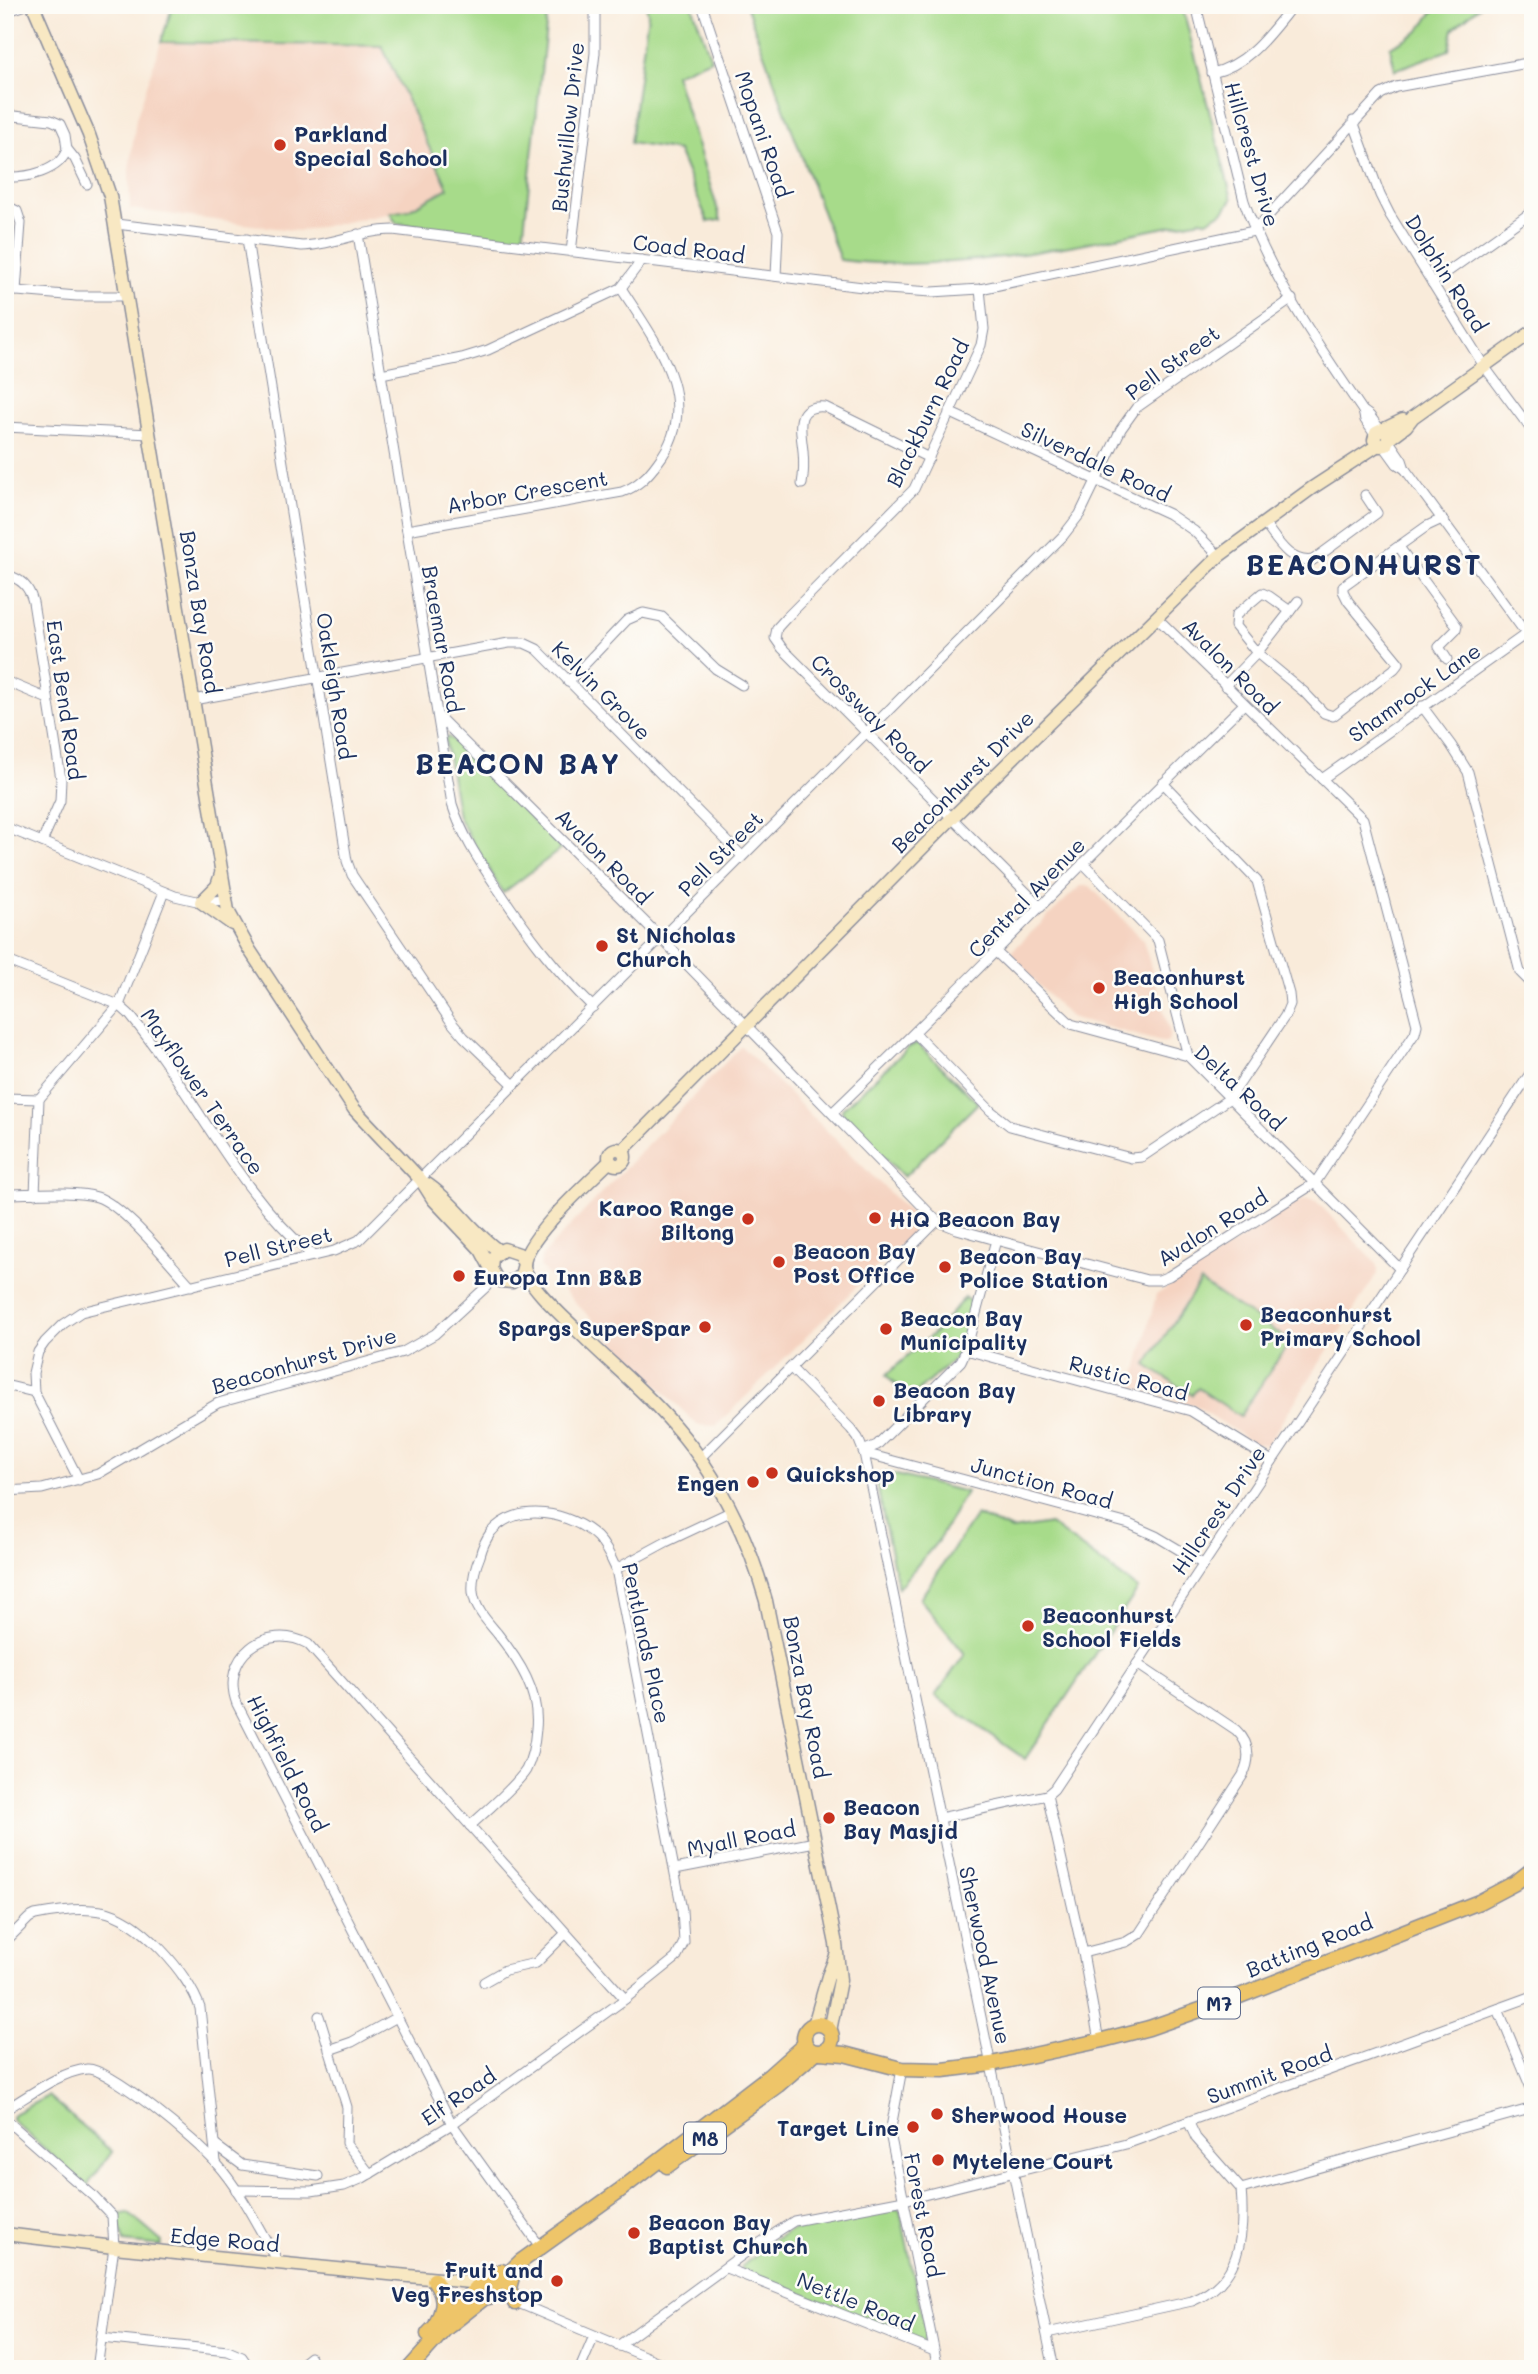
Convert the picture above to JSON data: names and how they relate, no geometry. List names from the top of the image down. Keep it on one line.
{"streets":{"main road":["Batting Road","M7","M8"],"street":["Bushwillow Drive","Mopani Road","Hillcrest Drive","Coad Road","Dolphin Road","Pell Street","Blackburn Road","Silverdale Road","Arbor Crescent","Bonza Bay Road","Braemar Road","Avalon Road","Oakleigh Road","Kelvin Grove","Shamrock Lane","East Bend Road","Crossway Road","Beaconhurst Drive","Central Avenue","Delta Road","Mayflower Terrace","Rustic Road","Junction Road","Pentlands Place","Highfield Road","Myall Road","Sherwood Avenue","Summit Road","Elf Road","Forest Road","Edge Road","Nettle Road"]},"crossings":[["Bushwillow Drive","Coad Road"],["Mopani Road","Coad Road"],["Hillcrest Drive","Coad Road"],["Hillcrest Drive","Pell Street"],["Hillcrest Drive","Beaconhurst Drive"],["Hillcrest Drive","Delta Road"],["Hillcrest Drive","Rustic Road"],["Hillcrest Drive","Junction Road"],["Coad Road","Blackburn Road"],["Coad Road","Bonza Bay Road"],["Coad Road","Braemar Road"],["Coad Road","Oakleigh Road"],["Dolphin Road","Beaconhurst Drive"],["Pell Street","Silverdale Road"],["Pell Street","Bonza Bay Road"],["Pell Street","Braemar Road"],["Pell Street","Avalon Road"],["Pell Street","Oakleigh Road"],["Pell Street","Kelvin Grove"],["Pell Street","Crossway Road"],["Pell Street","Mayflower Terrace"],["Blackburn Road","Silverdale Road"],["Blackburn Road","Crossway Road"],["Silverdale Road","Beaconhurst Drive"],["Arbor Crescent","Braemar Road"],["Bonza Bay Road","Kelvin Grove"],["Bonza Bay Road","Beaconhurst Drive"],["Bonza Bay Road","Myall Road"],["Bonza Bay Road","Batting Road"],["Bonza Bay Road","M8"],["Braemar Road","Avalon Road"],["Braemar Road","Kelvin Grove"],["Avalon Road","Shamrock Lane"],["Avalon Road","Beaconhurst Drive"],["Avalon Road","Central Avenue"],["Avalon Road","Delta Road"],["Oakleigh Road","Kelvin Grove"],["Crossway Road","Beaconhurst Drive"],["Crossway Road","Central Avenue"],["Central Avenue","Delta Road"],["Junction Road","Sherwood Avenue"],["Pentlands Place","Highfield Road"],["Pentlands Place","Myall Road"],["Pentlands Place","Elf Road"],["Highfield Road","Elf Road"],["Highfield Road","M8"],["Batting Road","Sherwood Avenue"],["Batting Road","M8"],["Batting Road","Forest Road"],["Sherwood Avenue","Summit Road"],["Summit Road","Forest Road"],["Summit Road","Edge Road"],["Summit Road","Nettle Road"],["M8","Edge Road"],["Forest Road","Nettle Road"]],"districts":["BEACONHURST","BEACON BAY"],"places":["Parkland Special School","St Nicholas Church","Beaconhurst High School","HiQ Beacon Bay","Karoo Range Biltong","Beacon Bay Post Office","Beacon Bay Police Station","Europa Inn B&B","Beaconhurst Primary School","Spargs SuperSpar","Beacon Bay Municipality","Beacon Bay Library","Quickshop","Engen","Beaconhurst School Fields","Beacon Bay Masjid","Sherwood House","Target Line","Mytelene Court","Beacon Bay Baptist Church","Fruit and Veg Freshstop"]}
